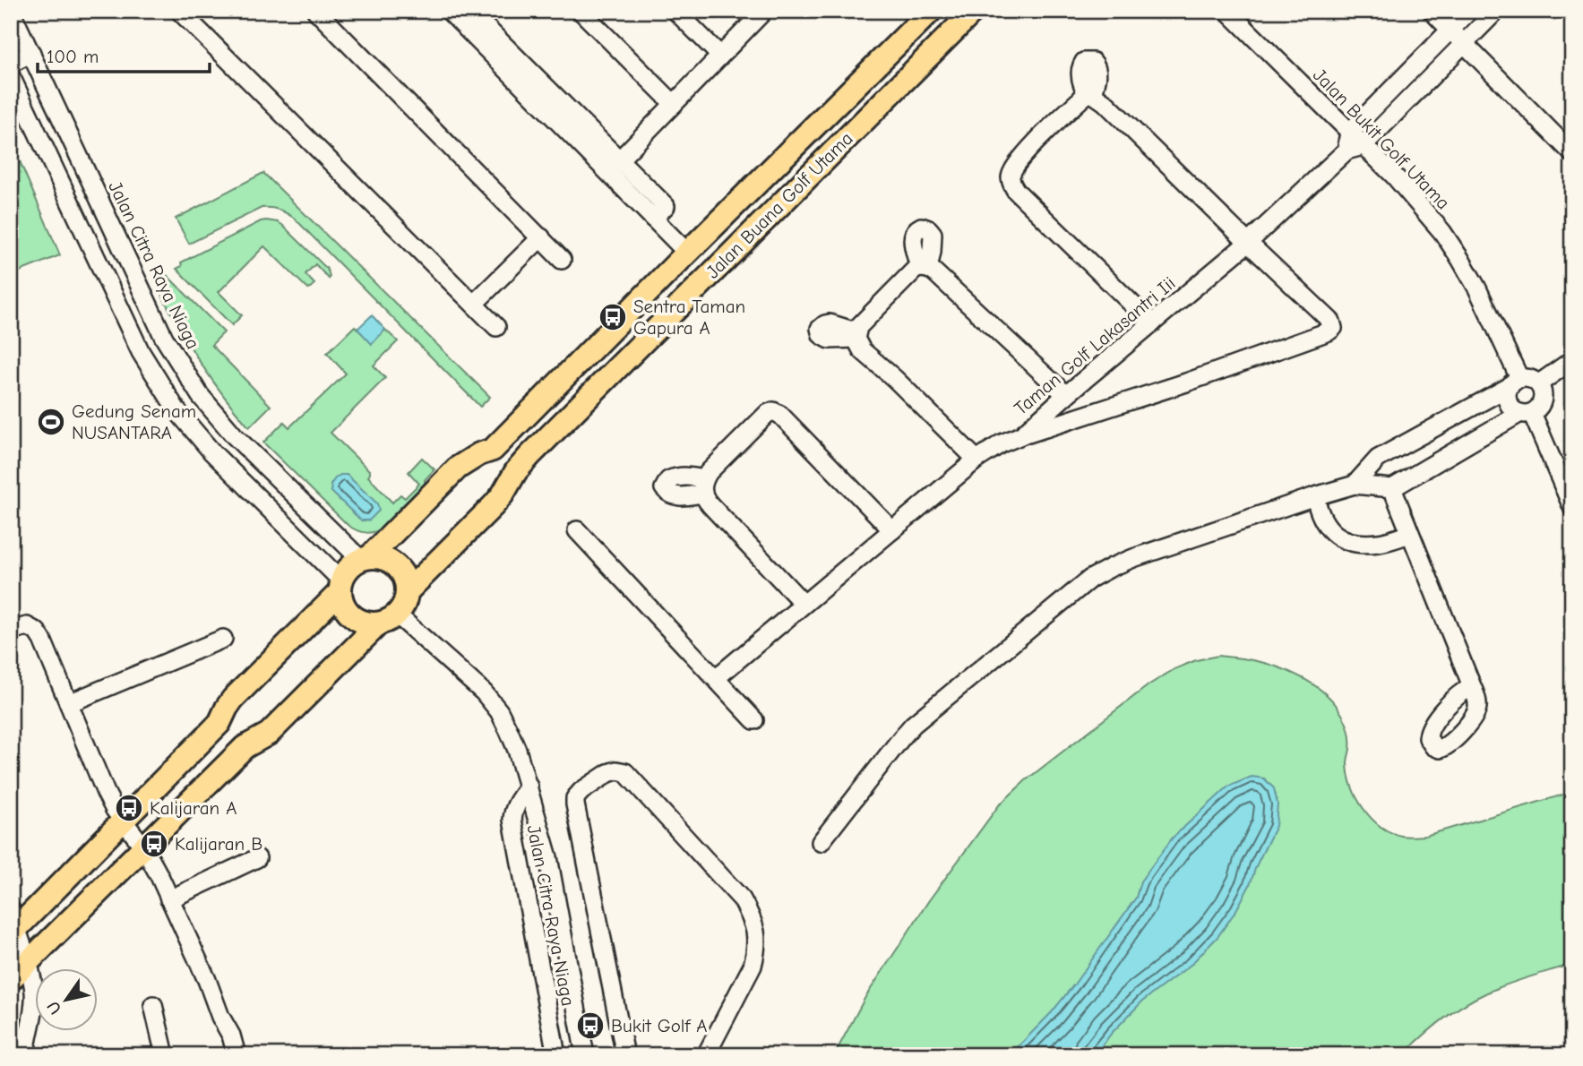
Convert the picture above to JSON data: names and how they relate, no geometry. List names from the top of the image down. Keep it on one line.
{"streets":{"main road":["Jalan Buana Golf Utama"],"street":["Jalan Bukit Golf Utama","Jalan Citra Raya Niaga","Taman Golf Lakasantri Iii"]},"crossings":[["Jalan Bukit Golf Utama","Taman Golf Lakasantri Iii"],["Jalan Buana Golf Utama","Jalan Citra Raya Niaga"]],"places":{"bus stop":["Sentra Taman Gapura A","Kalijaran A","Kalijaran B","Bukit Golf A"],"sports":["Gedung Senam NUSANTARA"]},"scale_bar":"100 m","north":"bottom left"}
